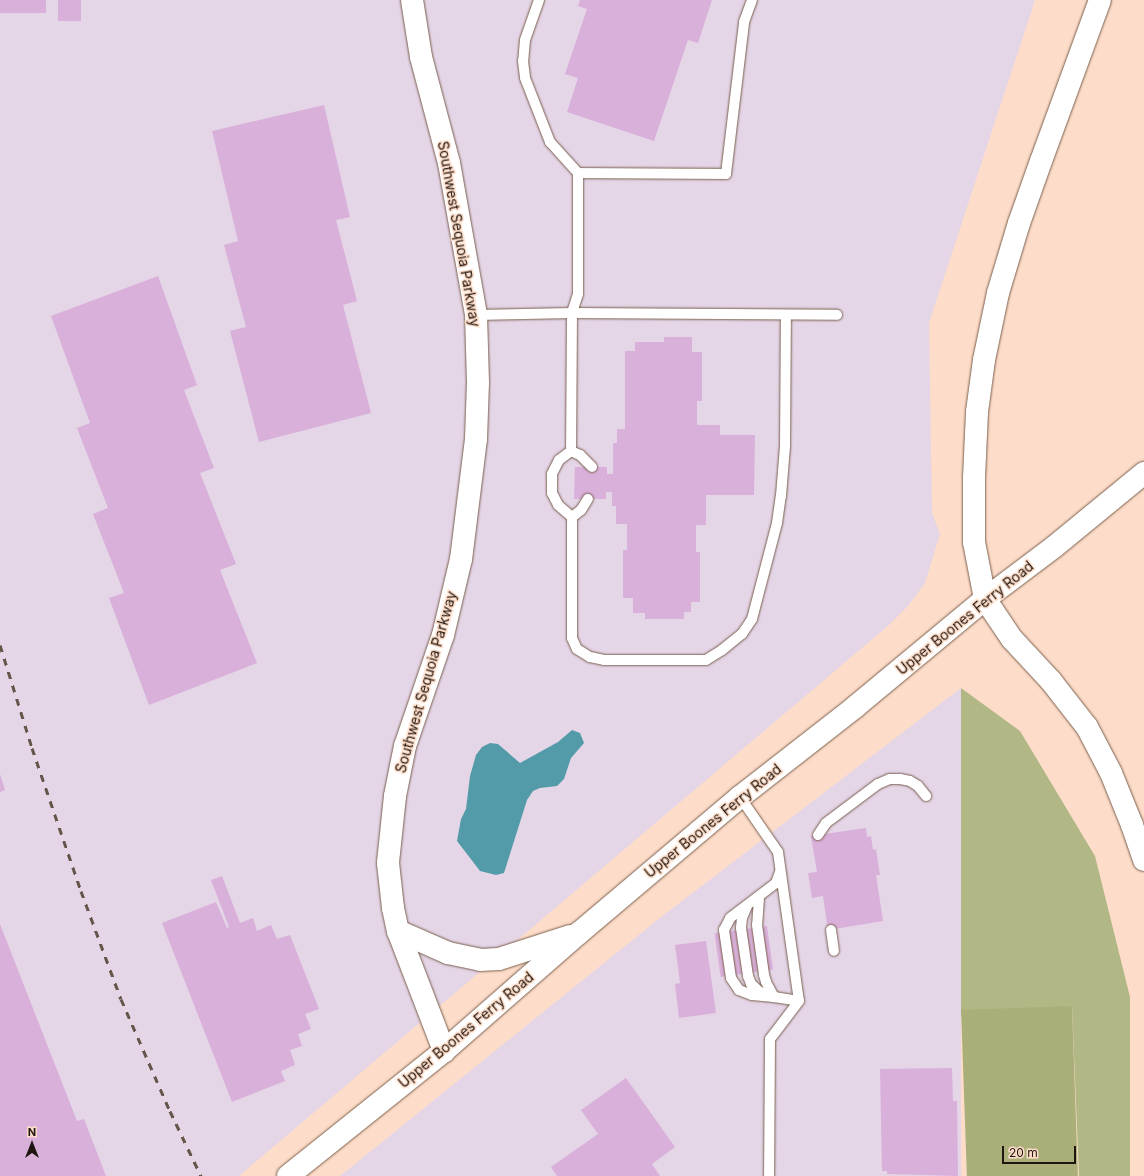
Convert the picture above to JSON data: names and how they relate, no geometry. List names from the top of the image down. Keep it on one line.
{"streets":{"main road":["Southwest Sequoia Parkway","Upper Boones Ferry Road"]},"crossings":[["Southwest Sequoia Parkway","Upper Boones Ferry Road"]],"scale_bar":"20 m","north":"top"}
